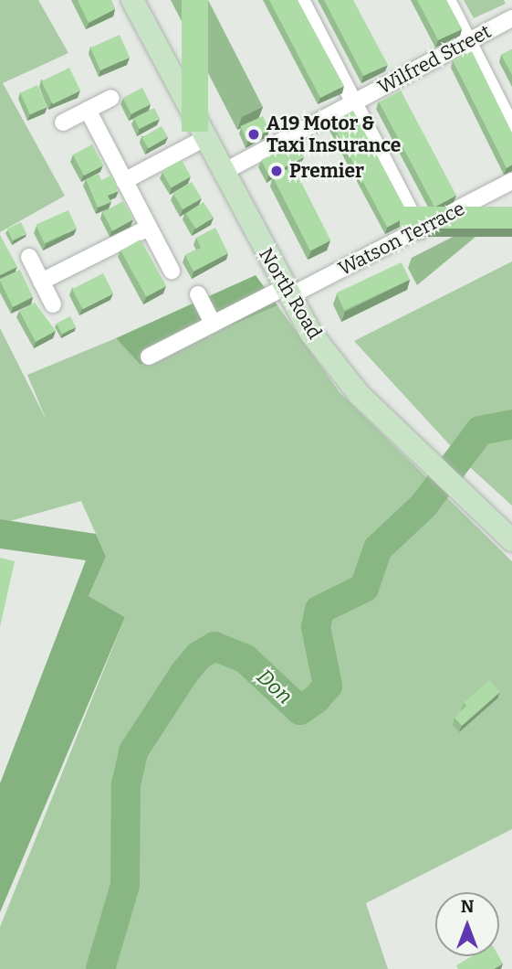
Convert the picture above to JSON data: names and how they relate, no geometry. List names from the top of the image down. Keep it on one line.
{"streets":{"street":["Wilfred Street","Watson Terrace","North Road"]},"crossings":[["Wilfred Street","North Road"],["Watson Terrace","North Road"]],"water":["Don"],"places":["A19 Motor & Taxi Insurance","Premier"],"north":"top"}
